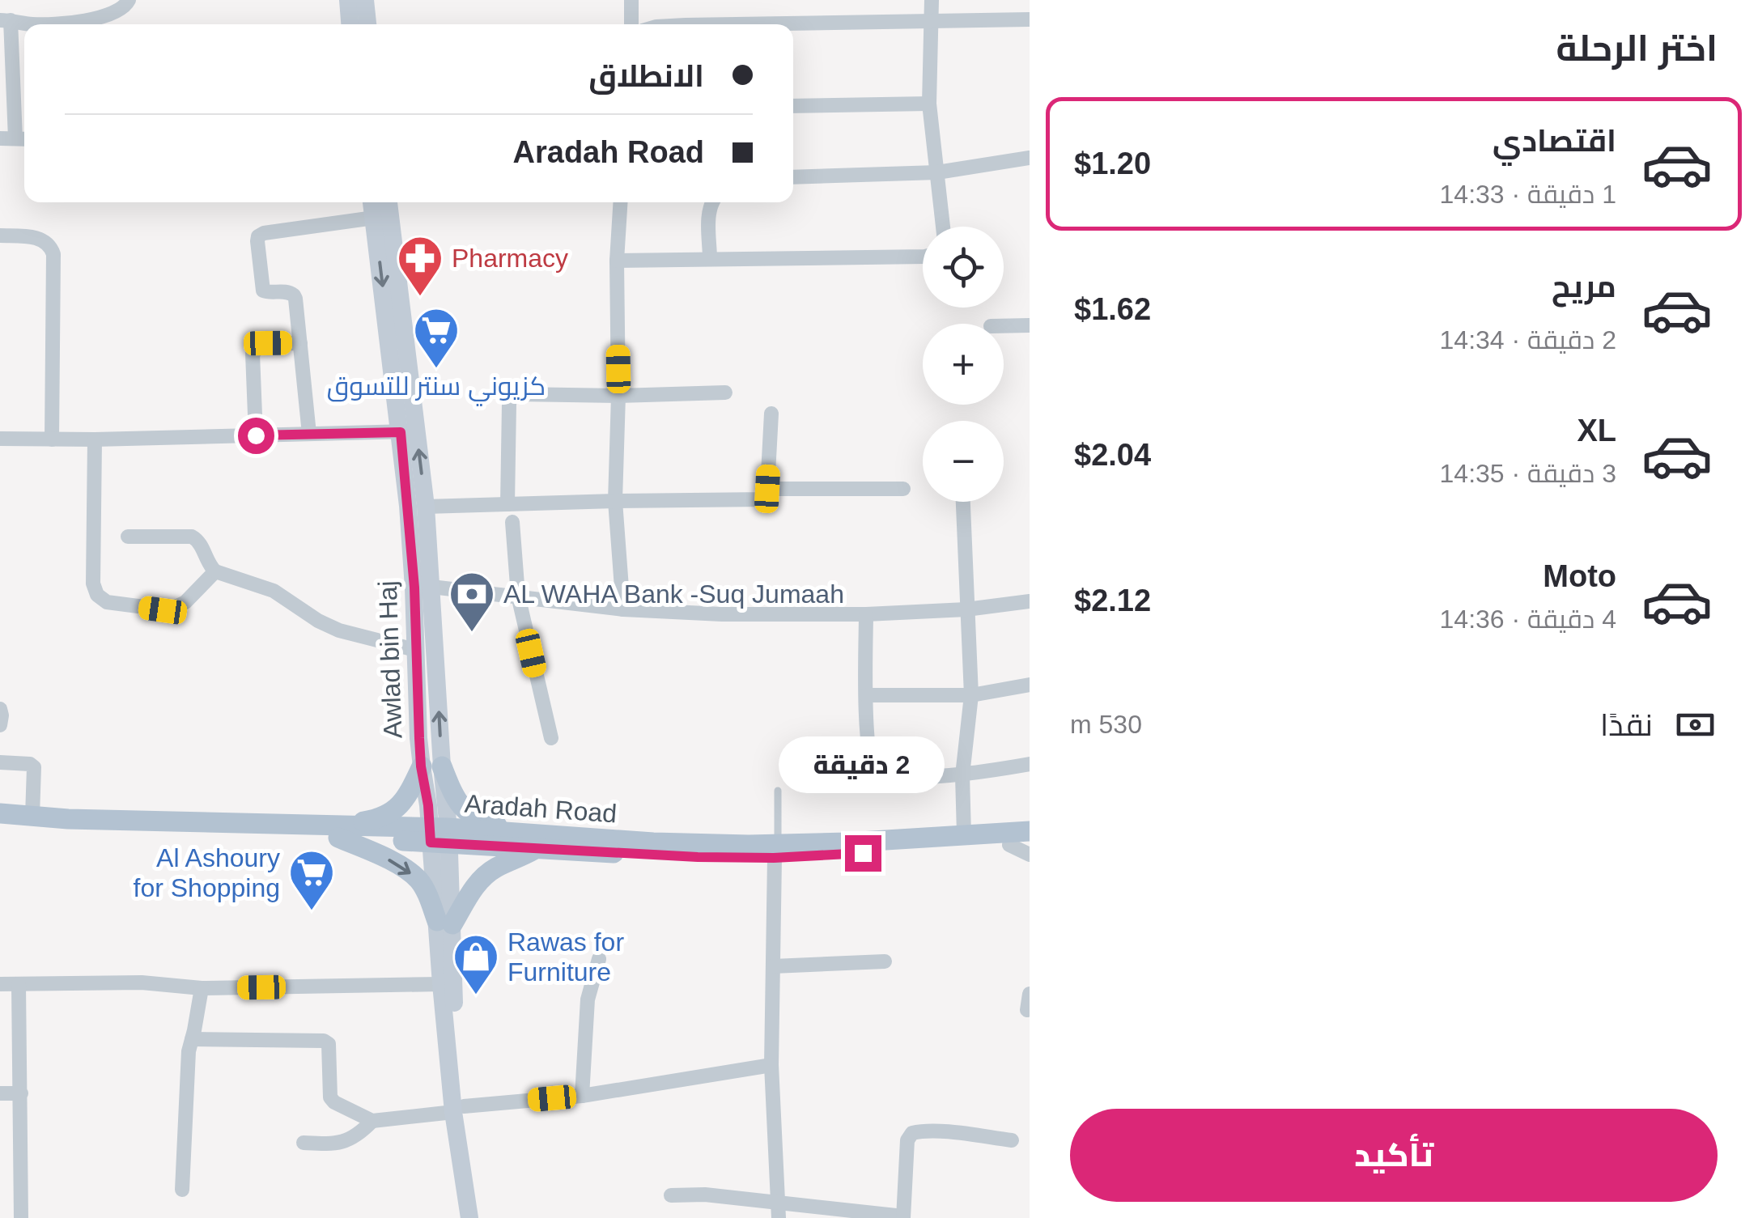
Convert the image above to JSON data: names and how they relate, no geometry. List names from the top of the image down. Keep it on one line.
{"streets":{"main road":["Awlad bin Haj","Aradah Road"]},"crossings":[["Awlad bin Haj","Aradah Road"]],"places":{"pharmacy":["Pharmacy"],"supermarket":["كزيوني سنتر للتسوق","Al Ashoury for Shopping"],"bank":["AL WAHA Bank -Suq Jumaah"],"shop":["Rawas for Furniture"]},"page":{"heading":"اختر الرحلة","banner":["الانطلاق","Aradah Road"],"list":[{"name":"اقتصادي","note":"1 دقيقة · 14:33","value":"$1.20"},{"name":"مريح","note":"2 دقيقة · 14:34","value":"$1.62"},{"name":"XL","note":"3 دقيقة · 14:35","value":"$2.04"},{"name":"Moto","note":"4 دقيقة · 14:36","value":"$2.12"}],"map_buttons":["+","−"],"pay":["نقدًا","530 m"],"bubble":"2 دقيقة","buttons":"تأكيد"}}
